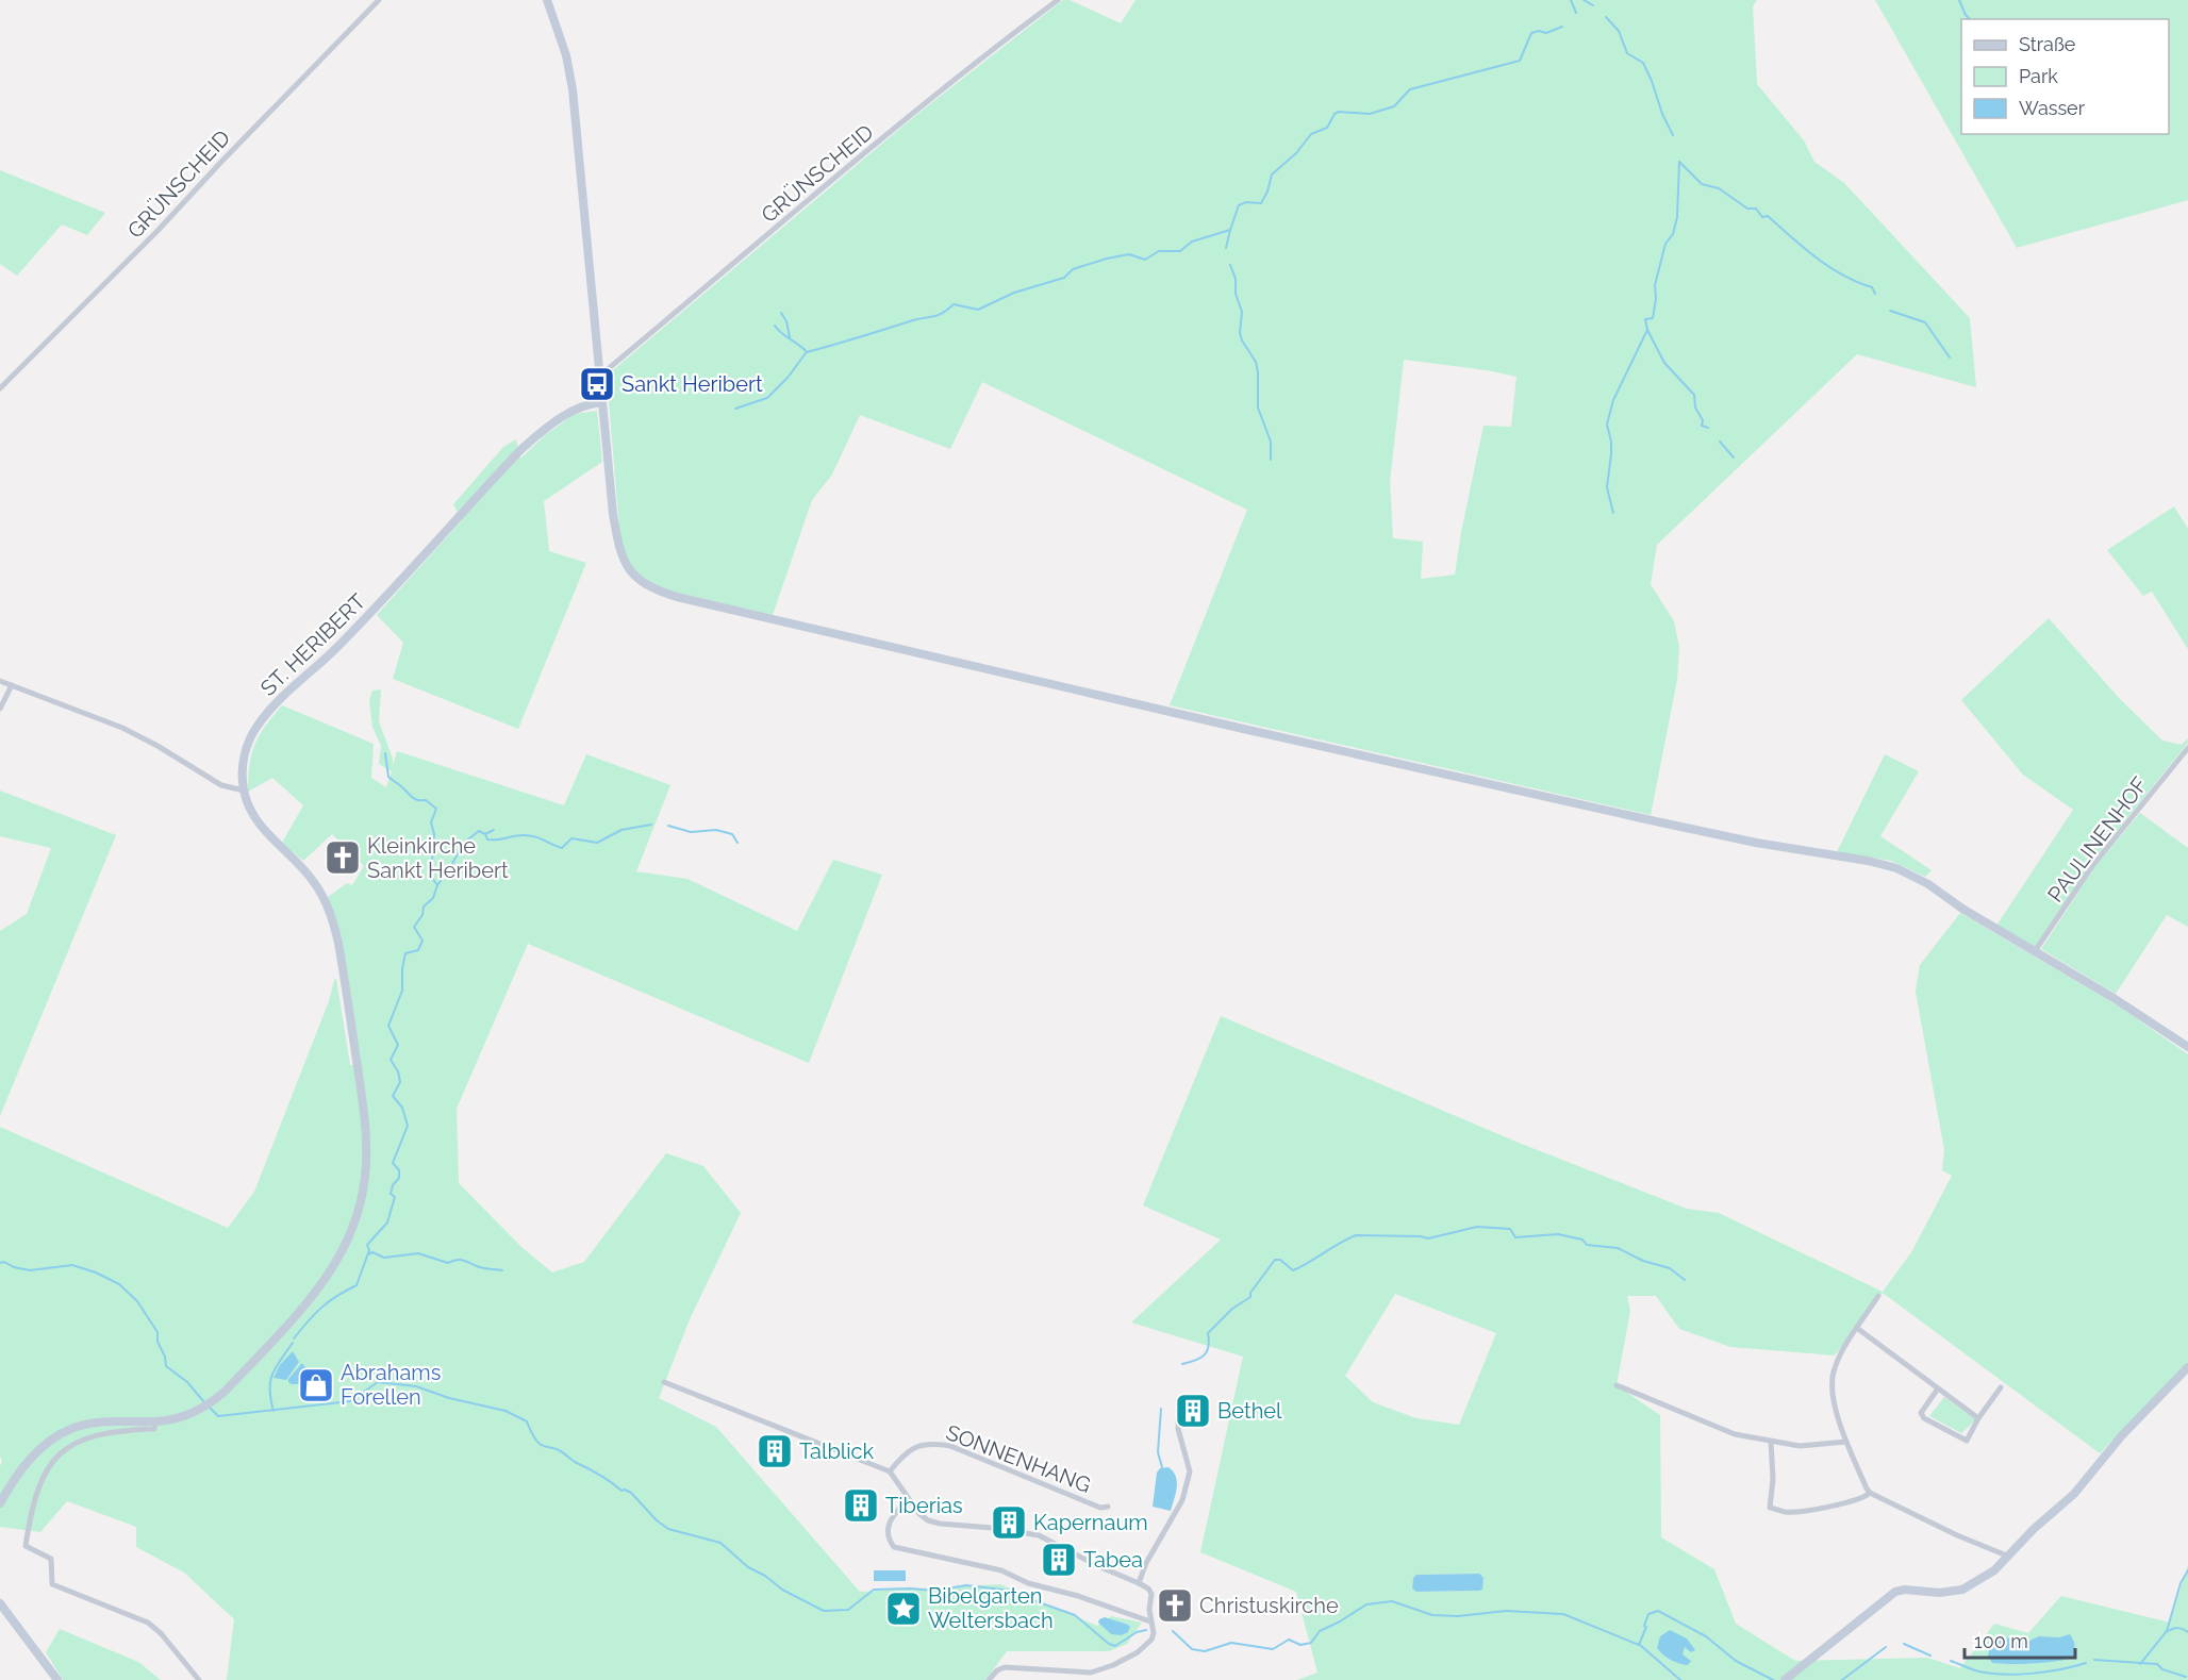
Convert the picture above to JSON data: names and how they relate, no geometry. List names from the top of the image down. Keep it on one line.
{"streets":{"street":["GRÜNSCHEID","ST. HERIBERT","PAULINENHOF","SONNENHANG"]},"places":{"bus stop":["Sankt Heribert"],"church":["Kleinkirche Sankt Heribert","Christuskirche"],"shop":["Abrahams Forellen"],"building":["Bethel","Talblick","Tiberias","Kapernaum","Tabea"],"place":["Bibelgarten Weltersbach"]},"legend":["Straße","Park","Wasser"],"scale_bar":"100 m"}
